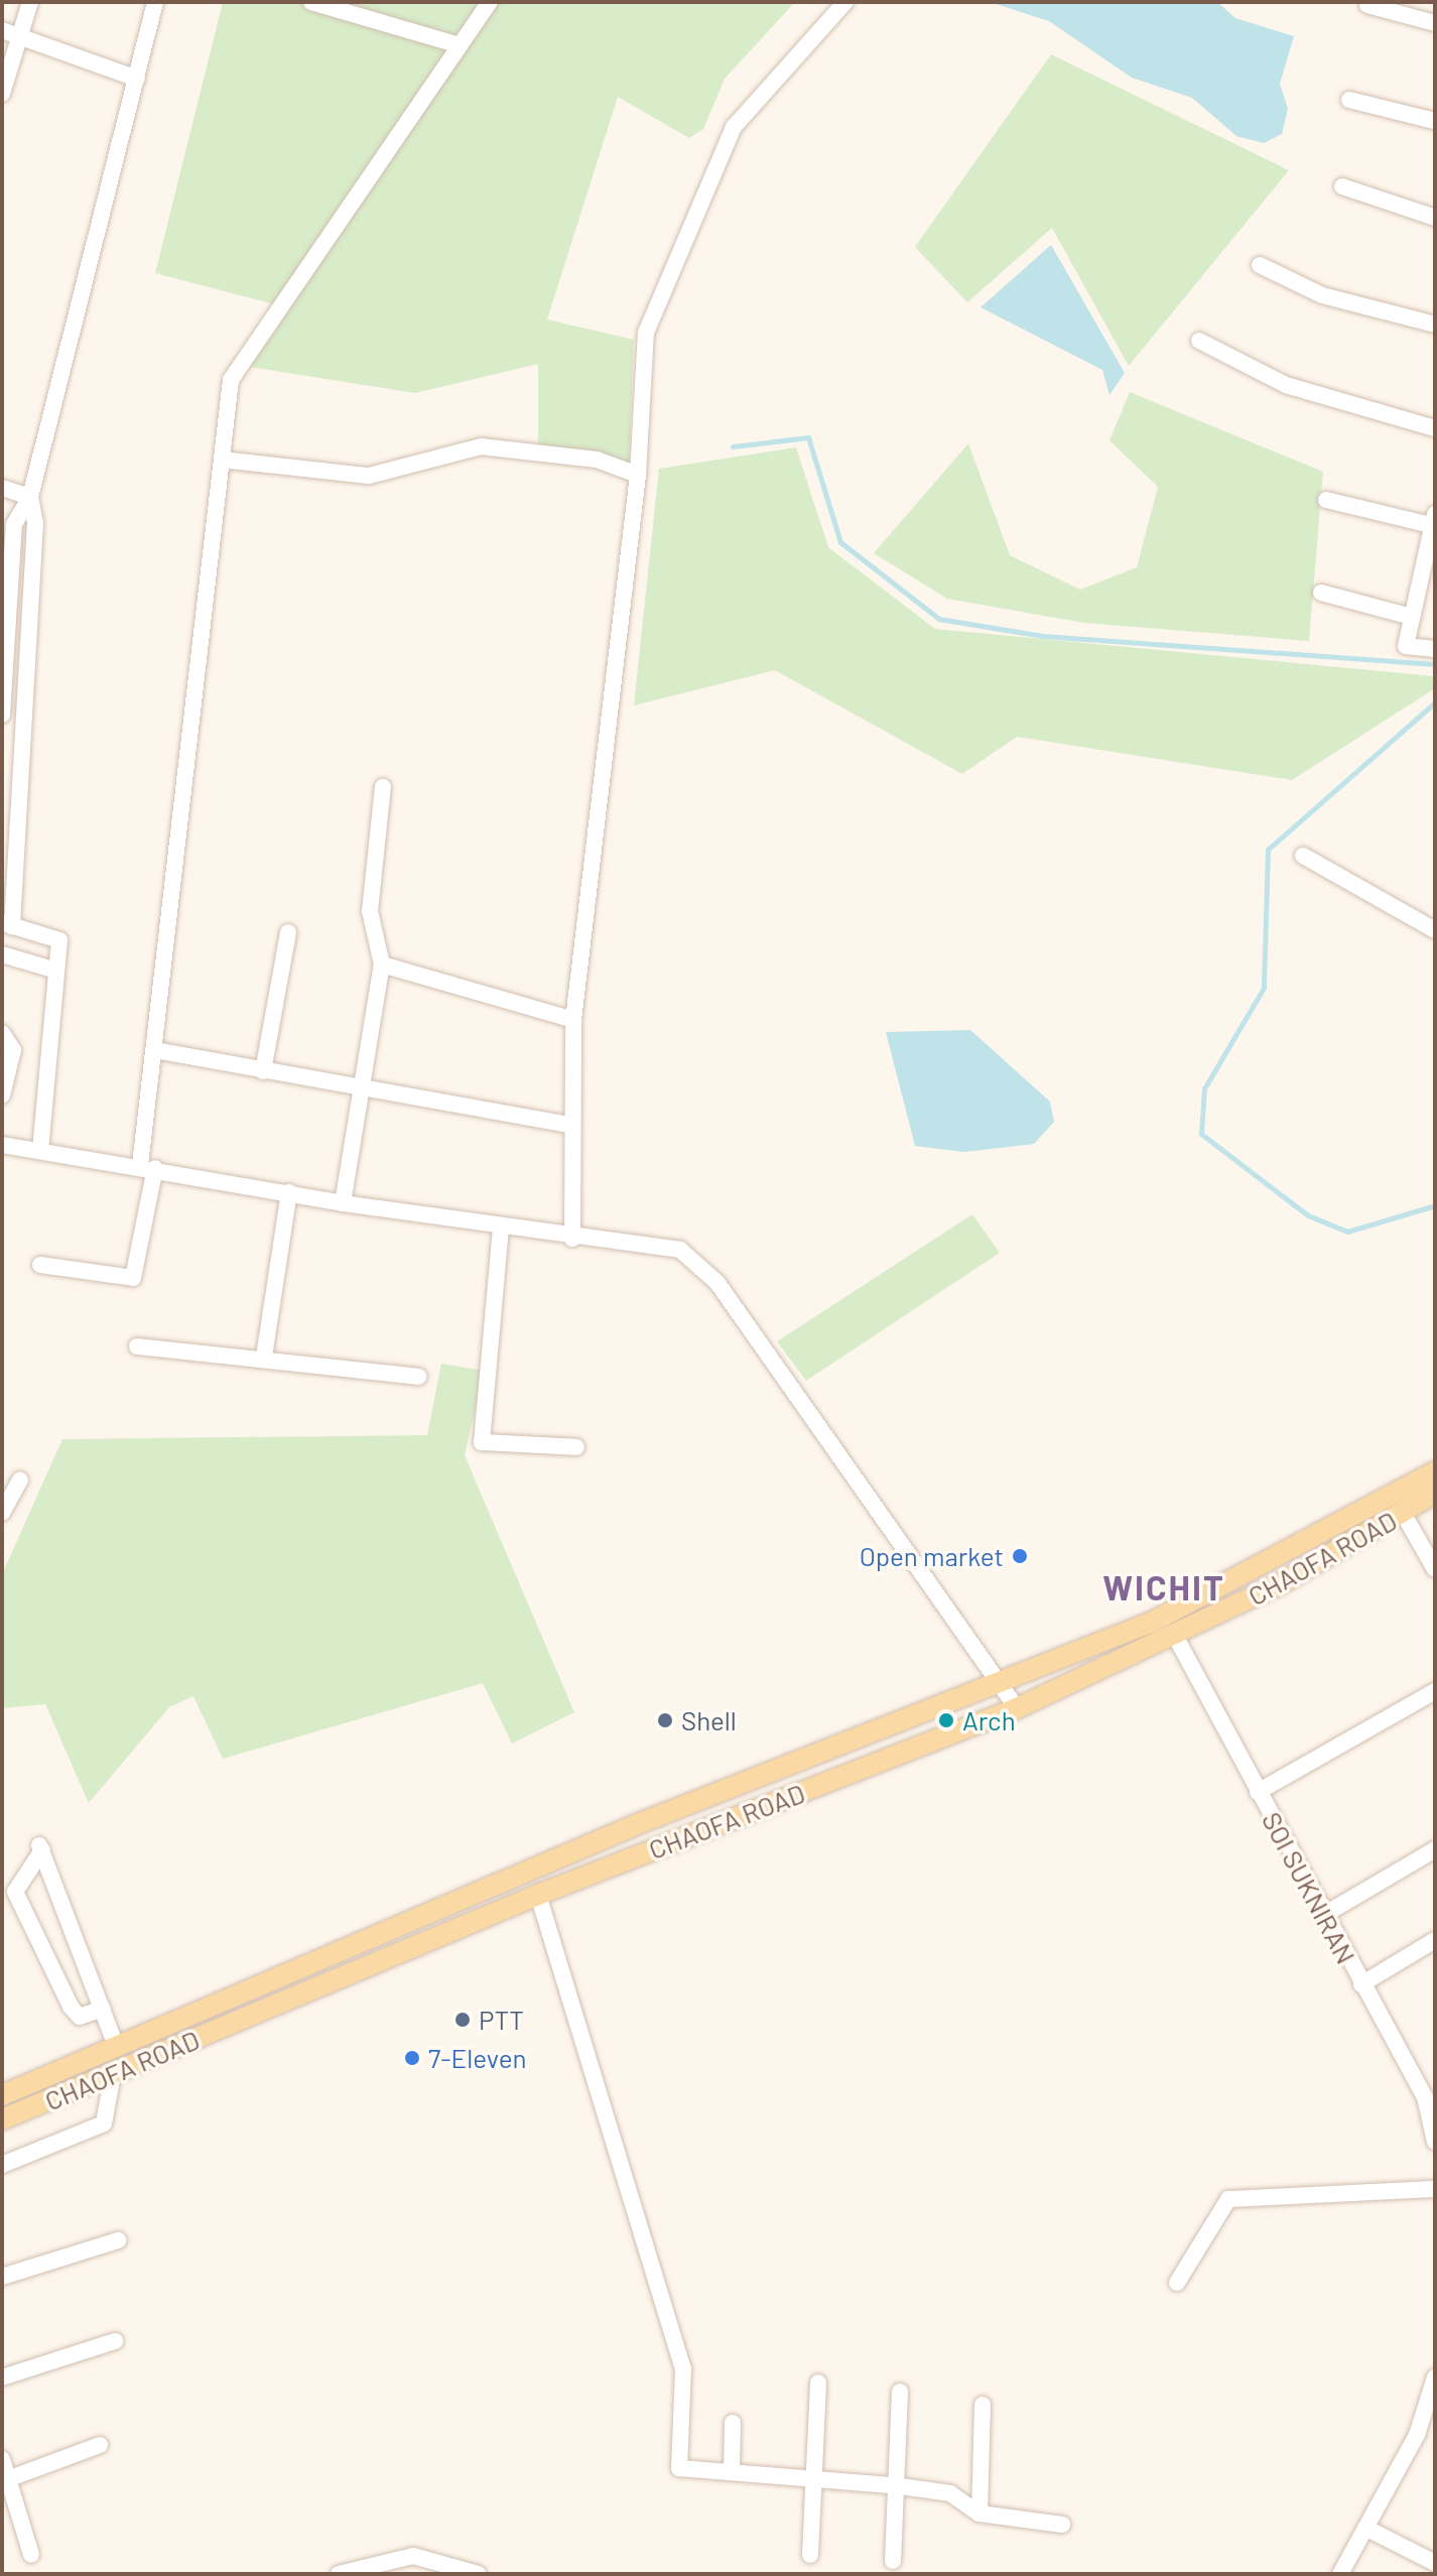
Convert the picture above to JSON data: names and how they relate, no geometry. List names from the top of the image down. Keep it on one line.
{"streets":{"main road":["CHAOFA ROAD"],"street":["SOI SUKNIRAN"]},"crossings":[["CHAOFA ROAD","SOI SUKNIRAN"]],"districts":["WICHIT"],"places":["Open market","Shell","Arch","PTT","7-Eleven"]}
